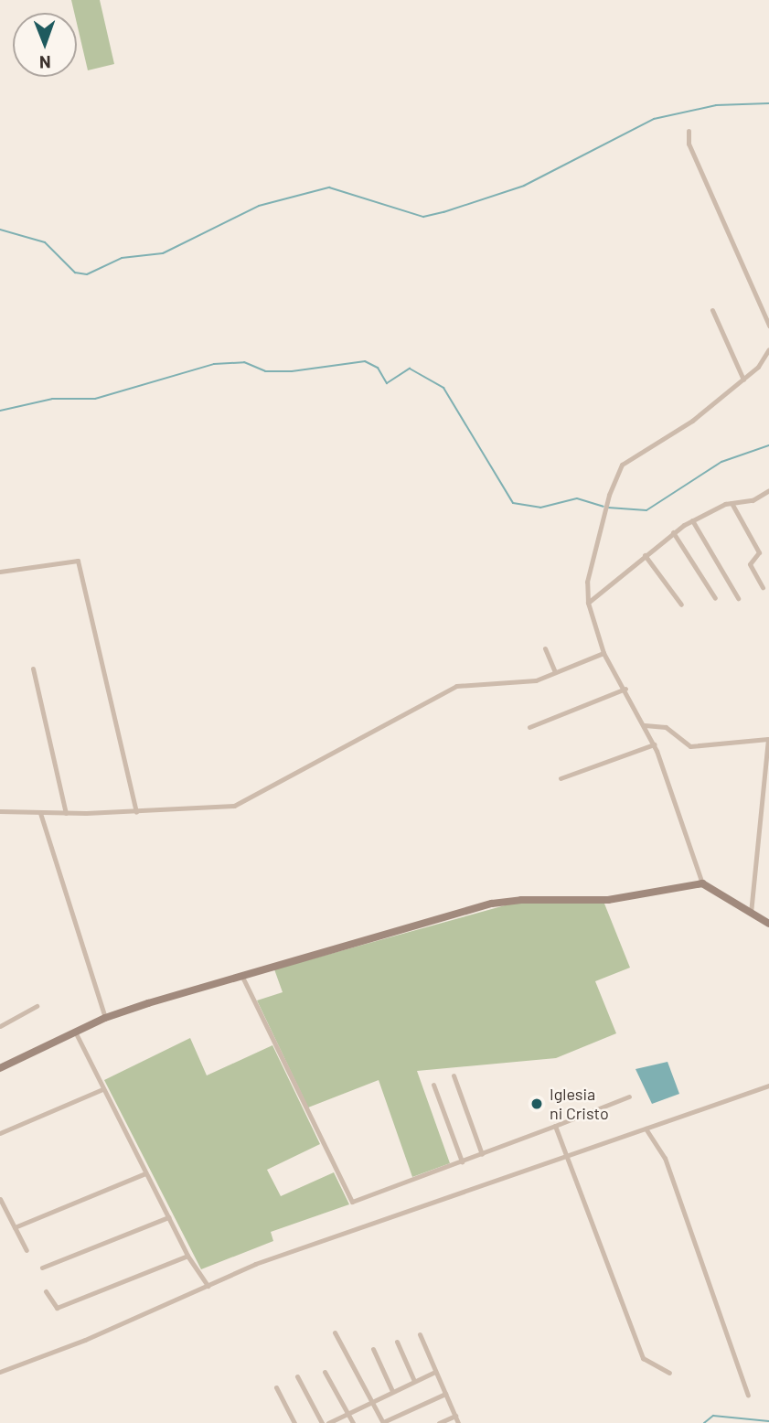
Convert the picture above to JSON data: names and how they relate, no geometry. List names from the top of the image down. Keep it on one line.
{"places":["Iglesia ni Cristo"],"north":"bottom"}
